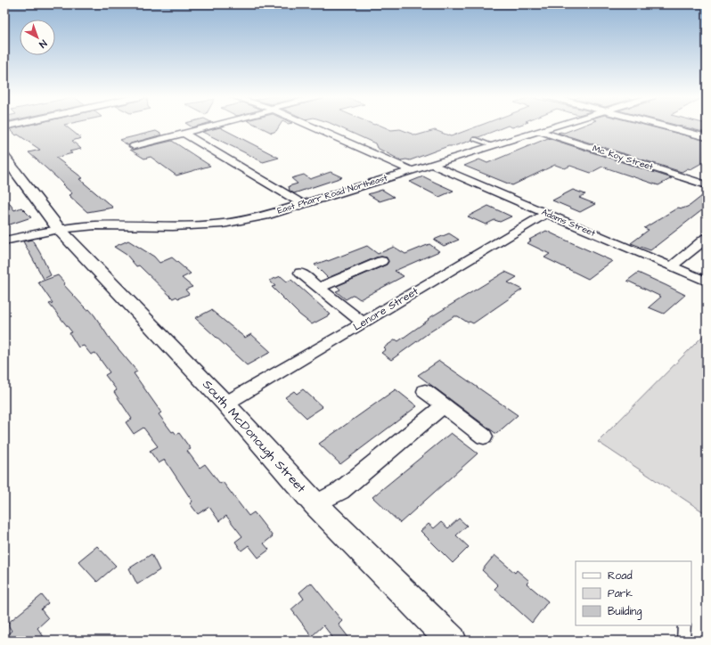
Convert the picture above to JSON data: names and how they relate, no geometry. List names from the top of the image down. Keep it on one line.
{"streets":{"street":["Mc Koy Street","East Pharr Road Northeast","Adams Street","Lenore Street","South McDonough Street"]},"crossings":[["Mc Koy Street","East Pharr Road Northeast"],["East Pharr Road Northeast","Adams Street"],["East Pharr Road Northeast","South McDonough Street"],["Adams Street","Lenore Street"],["Lenore Street","South McDonough Street"]],"legend":["Road","Park","Building"],"north":"bottom right"}
